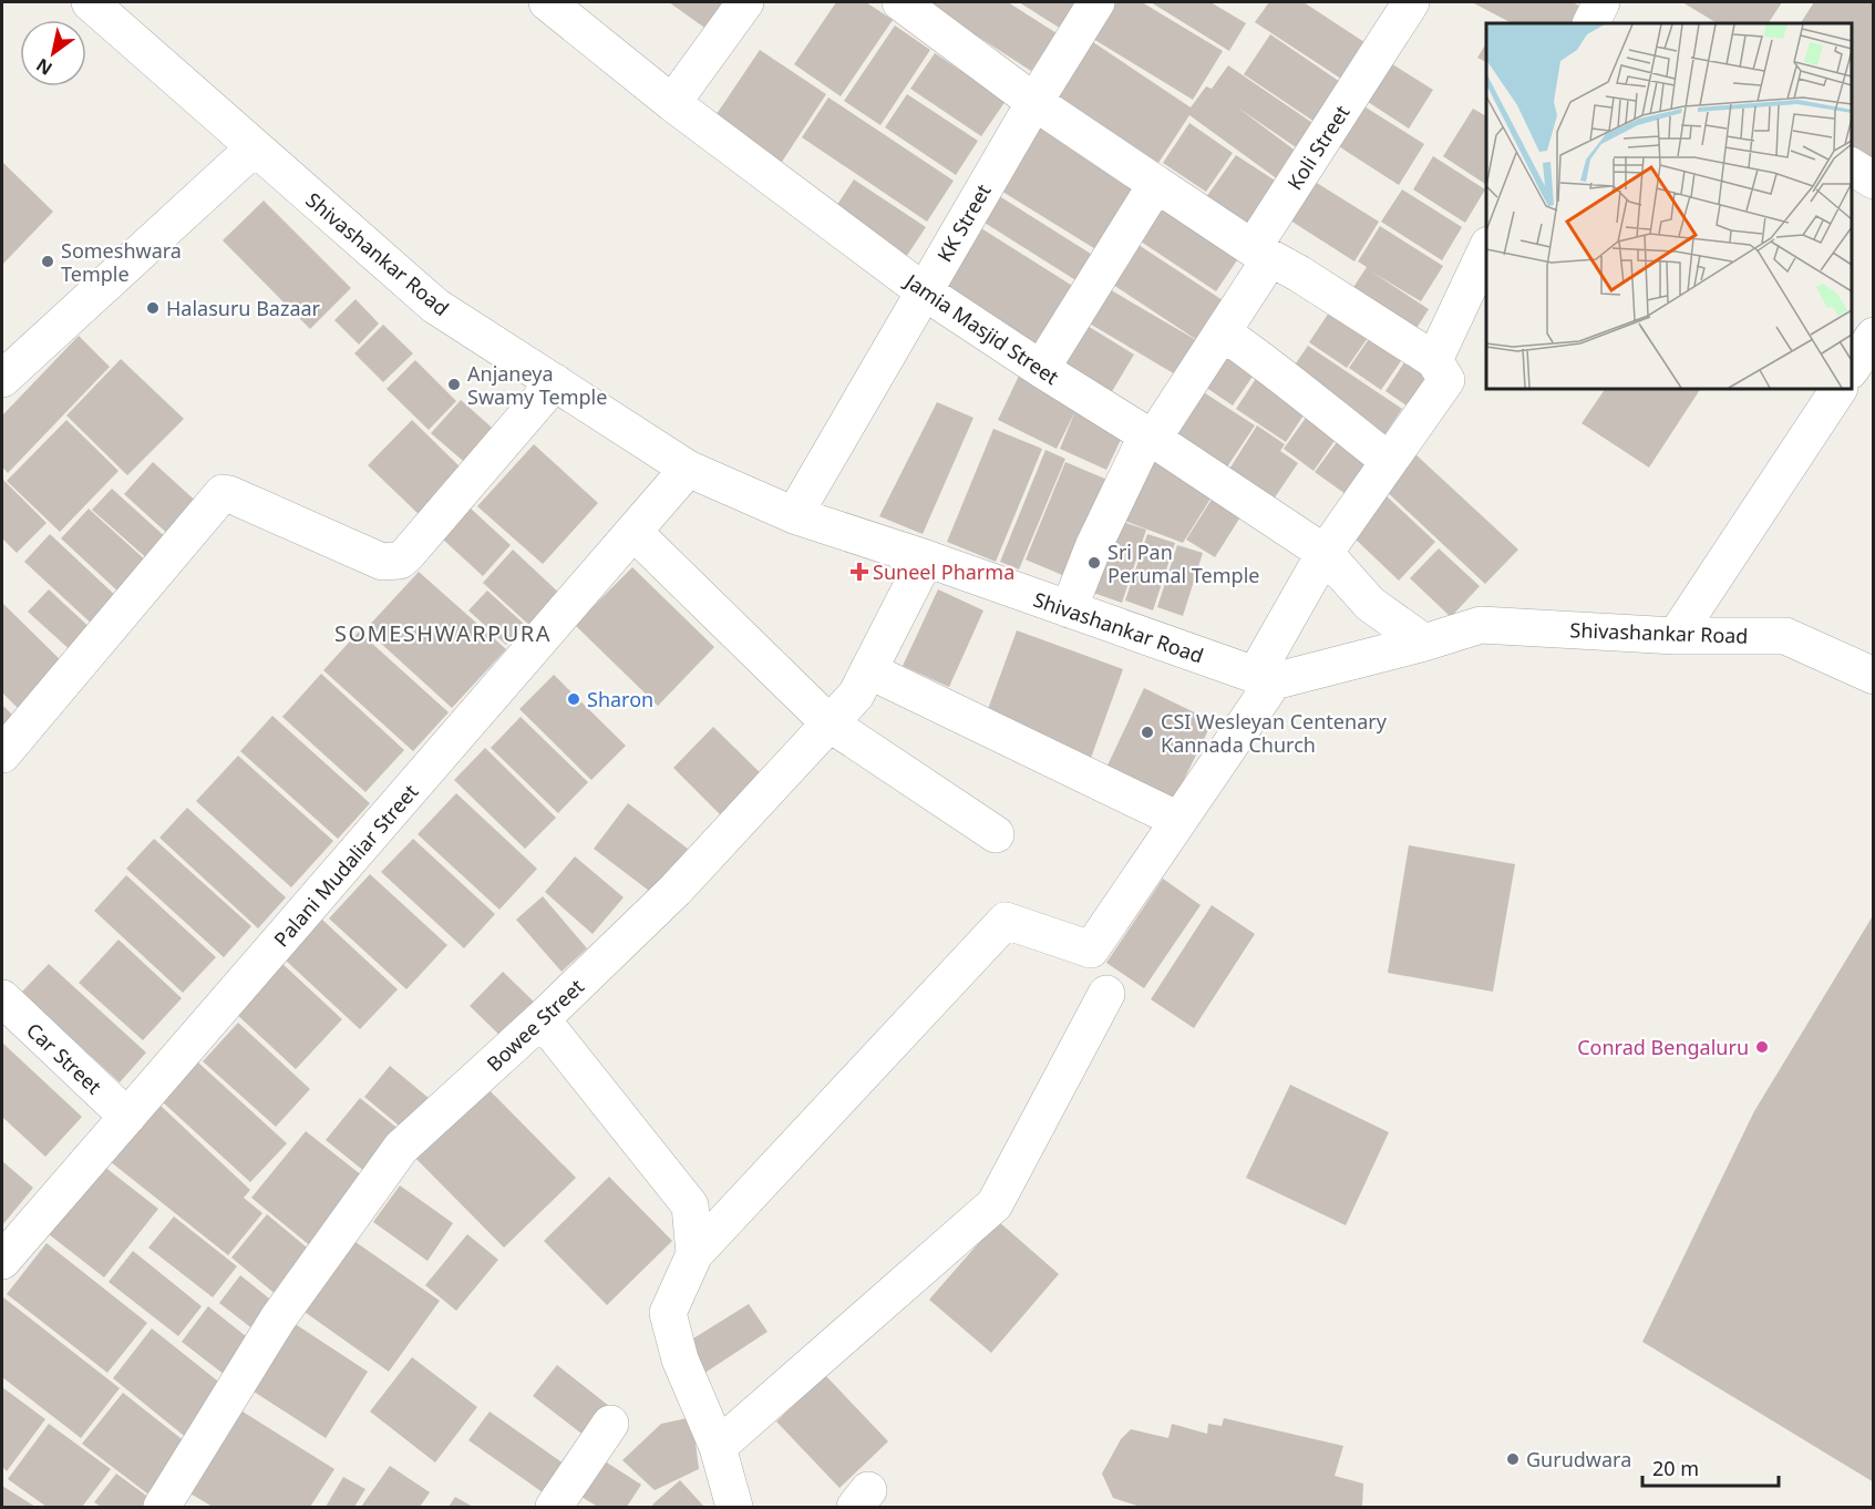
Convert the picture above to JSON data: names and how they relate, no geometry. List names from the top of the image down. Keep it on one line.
{"streets":{"street":["Koli Street","KK Street","Shivashankar Road","Jamia Masjid Street","Palani Mudaliar Street","Bowee Street","Car Street"]},"crossings":[["Koli Street","Shivashankar Road"],["Koli Street","Jamia Masjid Street"],["KK Street","Shivashankar Road"],["KK Street","Jamia Masjid Street"],["Shivashankar Road","Jamia Masjid Street"],["Shivashankar Road","Palani Mudaliar Street"],["Shivashankar Road","Bowee Street"],["Palani Mudaliar Street","Car Street"]],"districts":["SOMESHWARPURA"],"places":{"other":["Someshwara Temple","Halasuru Bazaar","Anjaneya Swamy Temple","Sri Pan Perumal Temple","Sharon","CSI Wesleyan Centenary Kannada Church","Conrad Bengaluru","Gurudwara"],"health":["Suneel Pharma"]},"scale_bar":"20 m","north":"bottom left"}
